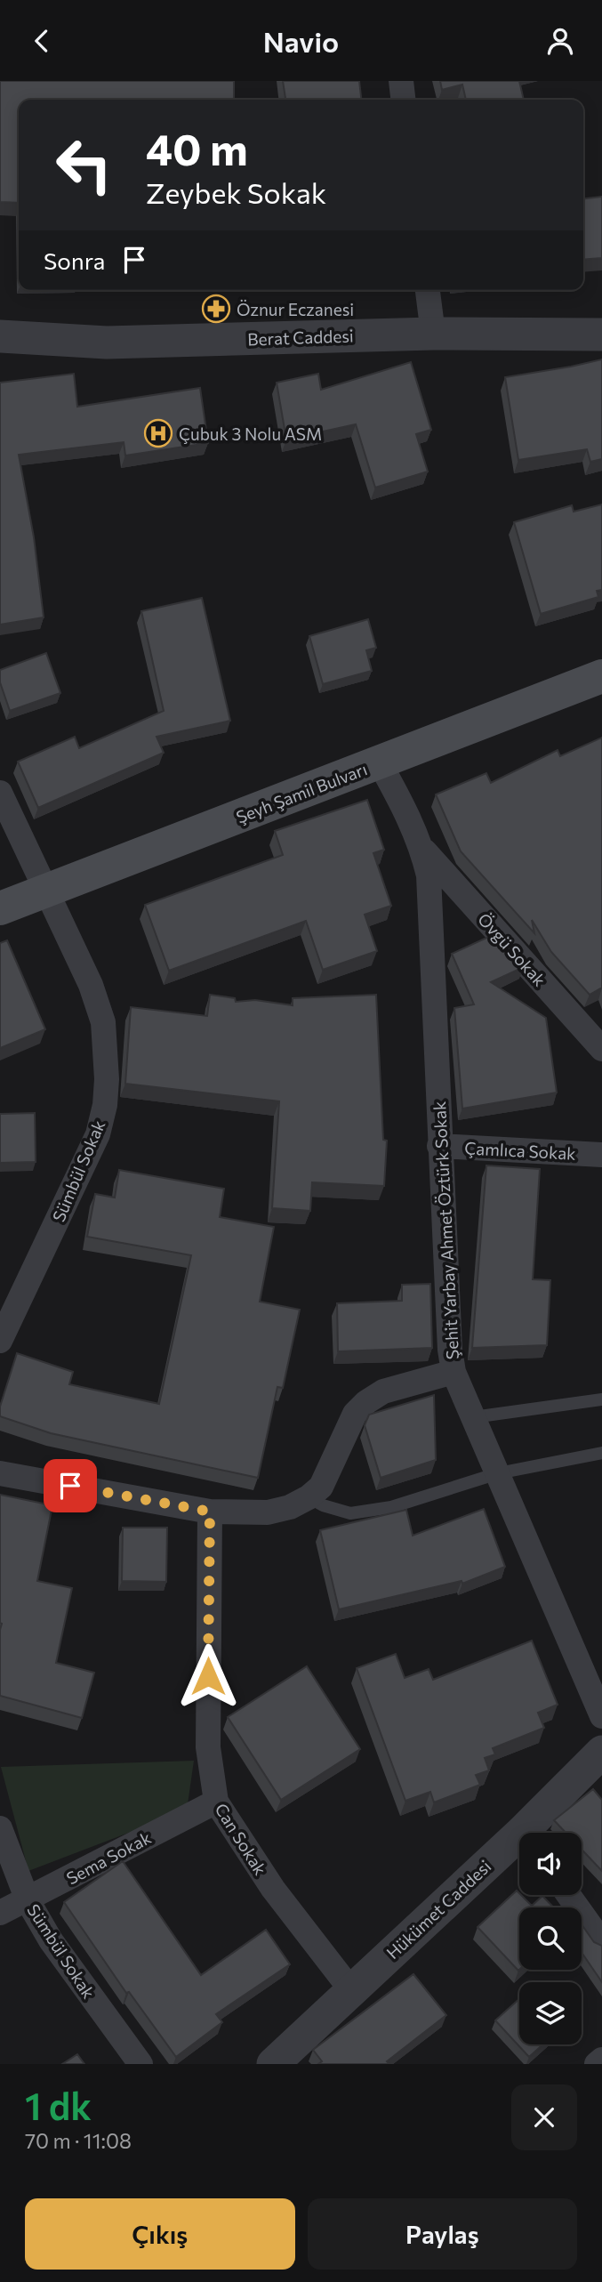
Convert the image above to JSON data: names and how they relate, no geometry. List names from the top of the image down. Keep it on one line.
{"streets":{"main road":["Şeyh Şamil Bulvarı"],"street":["Berat Caddesi","Övgü Sokak","Çamlıca Sokak","Sümbül Sokak","Şehit Yarbay Ahmet Öztürk Sokak","Can Sokak","Sema Sokak","Hükümet Caddesi"]},"crossings":[["Şeyh Şamil Bulvarı","Sümbül Sokak"],["Şeyh Şamil Bulvarı","Şehit Yarbay Ahmet Öztürk Sokak"],["Övgü Sokak","Şehit Yarbay Ahmet Öztürk Sokak"],["Çamlıca Sokak","Şehit Yarbay Ahmet Öztürk Sokak"],["Sümbül Sokak","Sema Sokak"],["Can Sokak","Sema Sokak"],["Can Sokak","Hükümet Caddesi"]],"places":{"pharmacy":["Öznur Eczanesi"],"hospital":["Çubuk 3 Nolu ASM"]},"page":{"header":"Navio","turn":["40 m","Zeybek Sokak"],"then":"Sonra","heading":["1 dk","70 m · 11:08"],"buttons":["Çıkış","Paylaş"]}}
